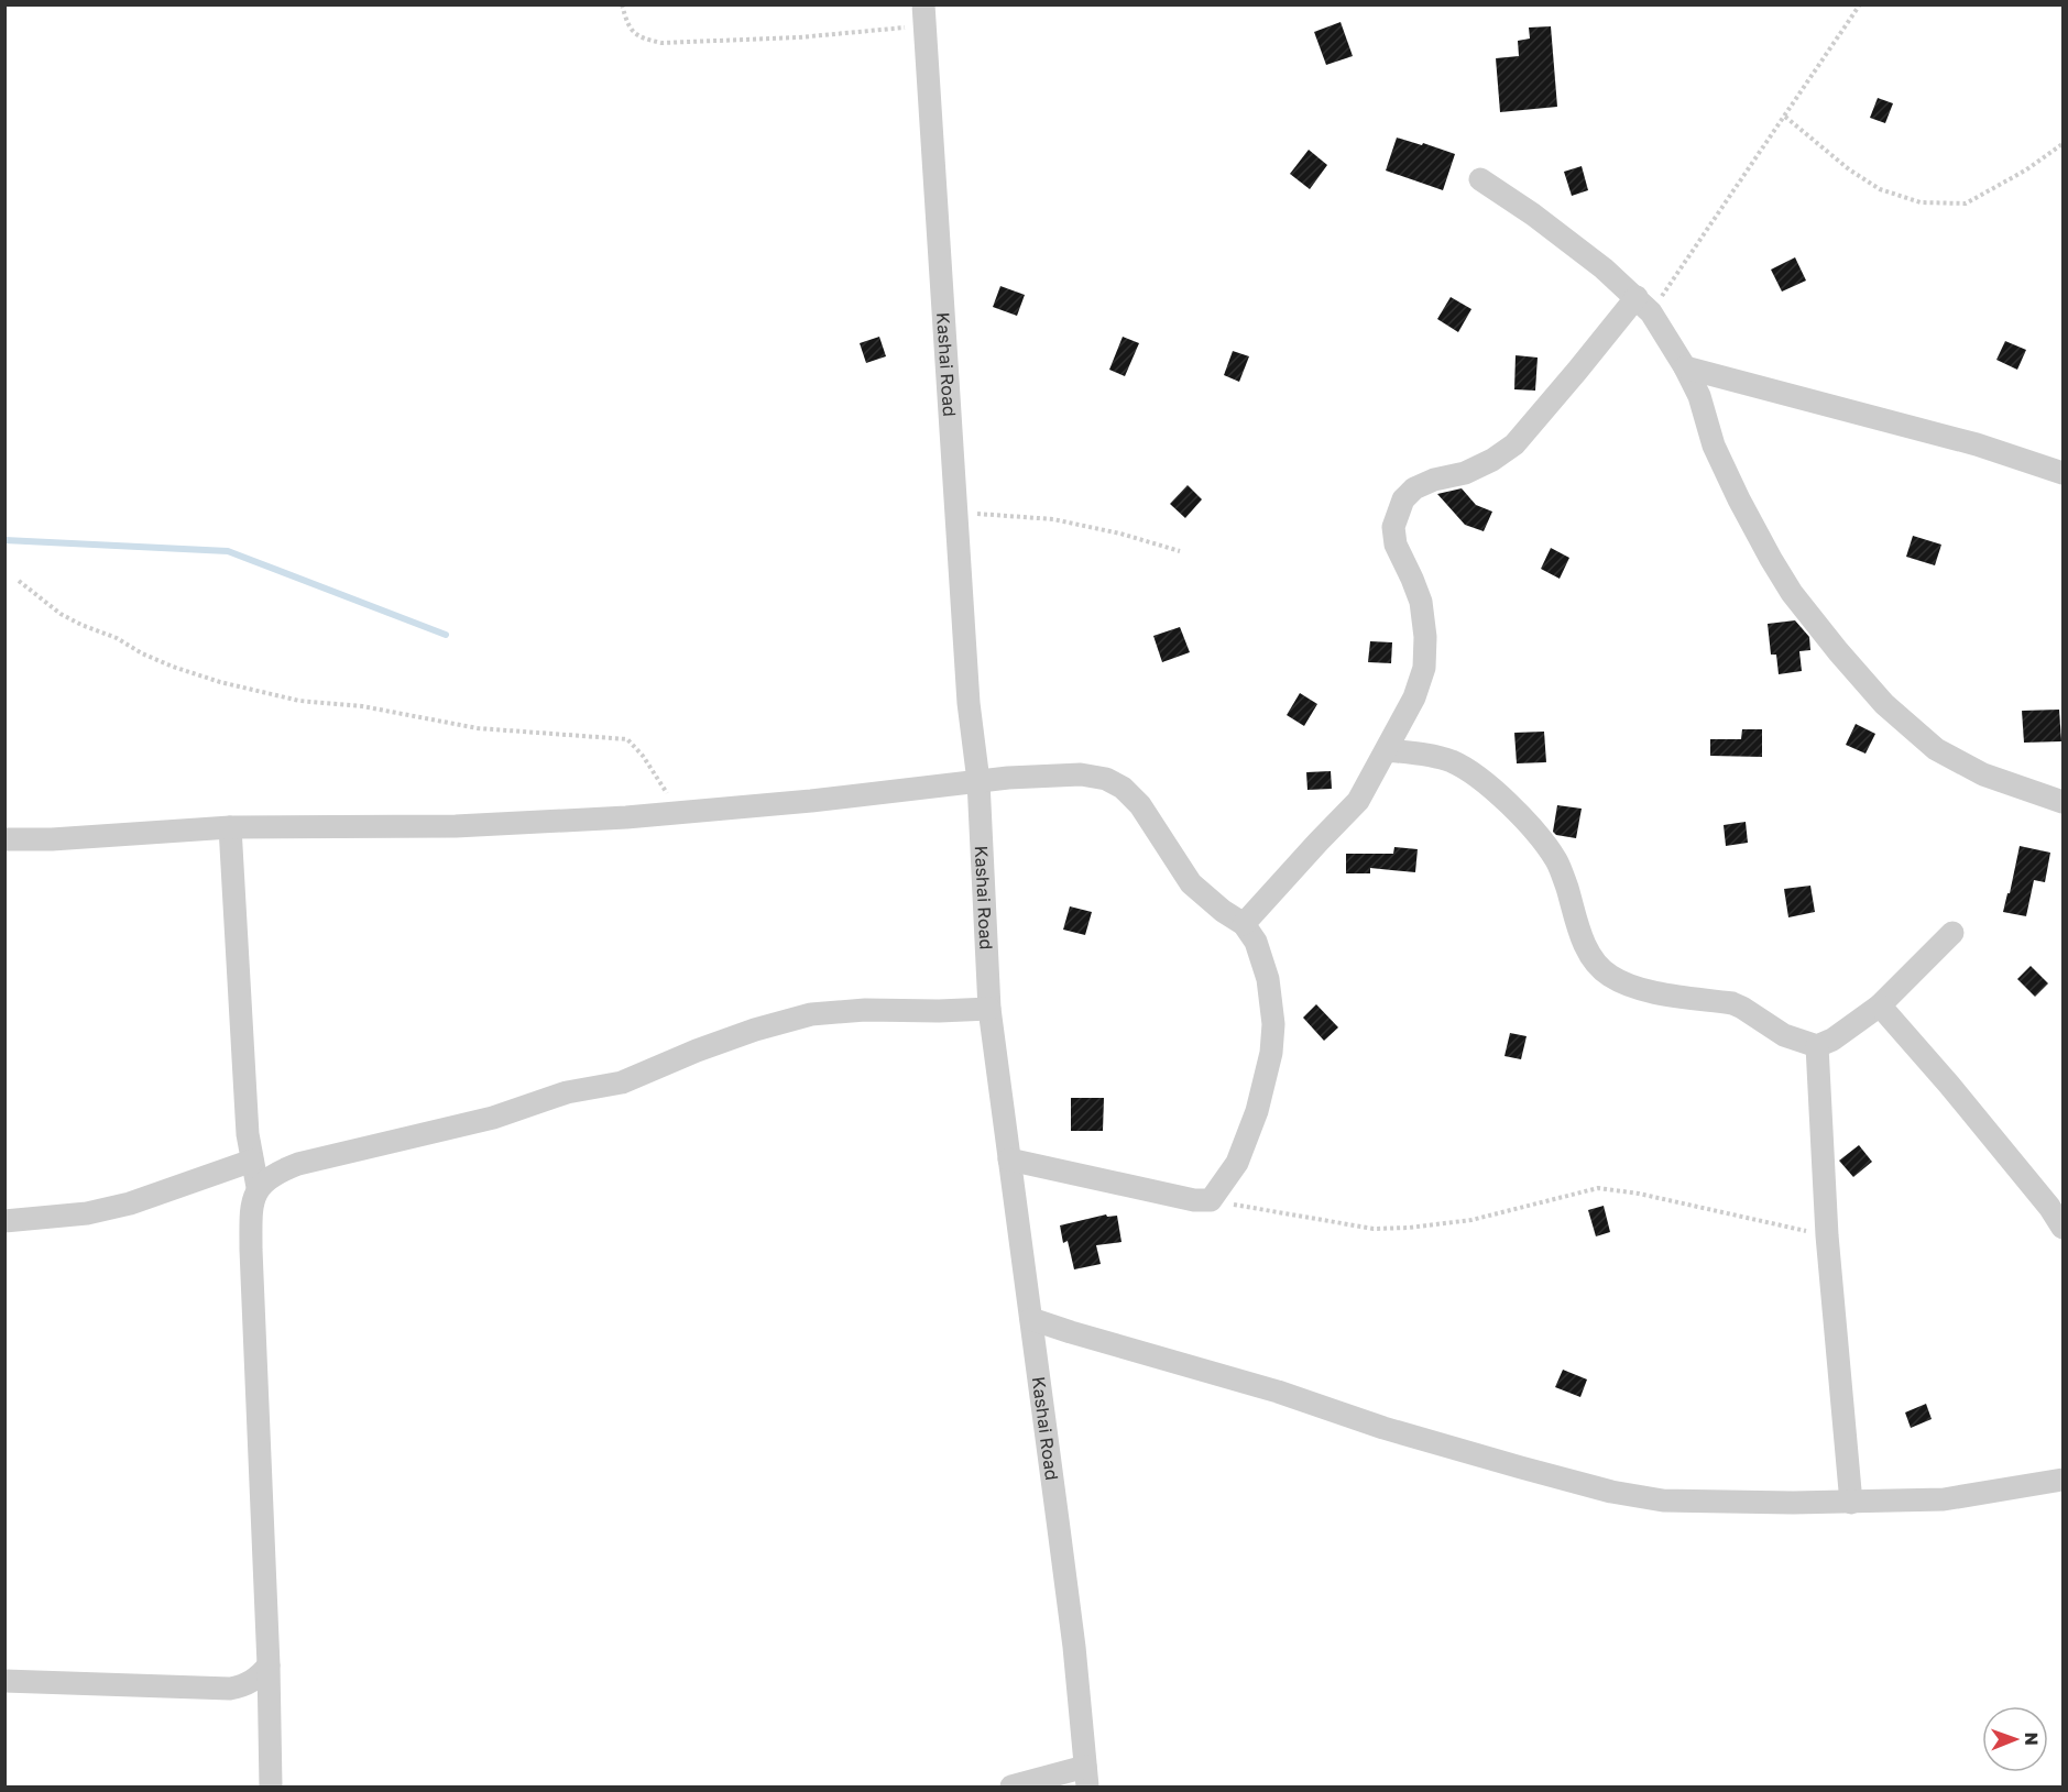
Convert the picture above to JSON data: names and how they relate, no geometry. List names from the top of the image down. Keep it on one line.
{"streets":{"street":["Kashai Road"]},"north":"right"}
